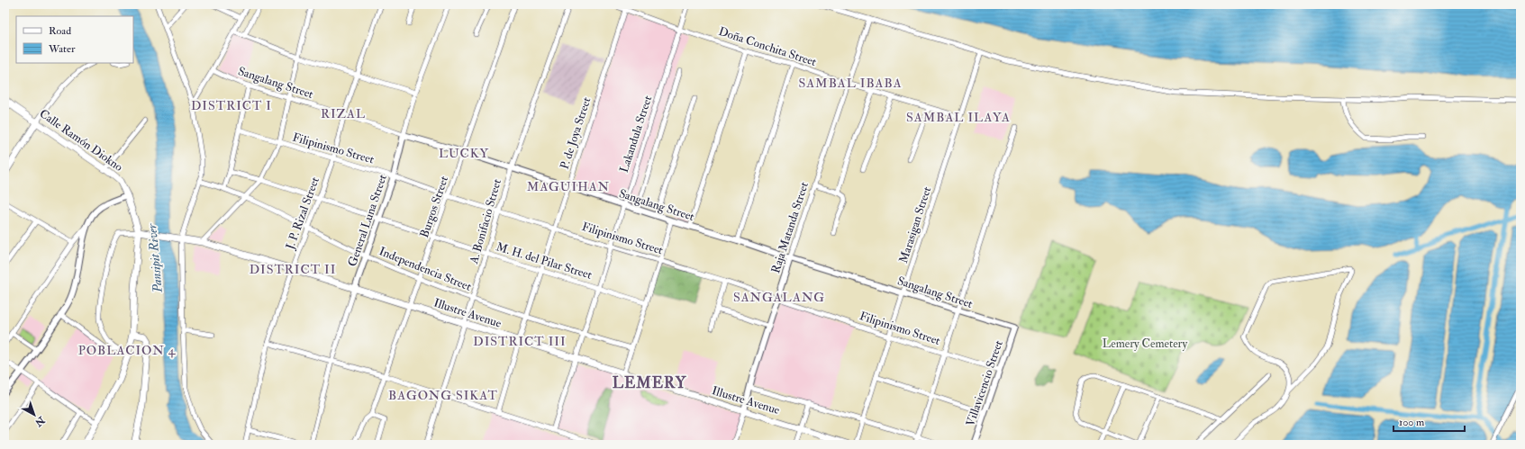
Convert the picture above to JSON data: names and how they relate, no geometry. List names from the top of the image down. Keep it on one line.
{"streets":{"main road":["Calle Ramón Diokno","Illustre Avenue"],"street":["Doña Conchita Street","Sangalang Street","P. de Joya Street","Lakandula Street","Filipinismo Street","Burgos Street","J. P. Rizal Street","General Luna Street","A. Bonifacio Street","Marasigan Street","Raja Matanda Street","M. H. del Pilar Street","Independencia Street","Villavicencio Street"]},"crossings":[["Doña Conchita Street","P. de Joya Street"],["Doña Conchita Street","Lakandula Street"],["Doña Conchita Street","Marasigan Street"],["Doña Conchita Street","Raja Matanda Street"],["Sangalang Street","P. de Joya Street"],["Sangalang Street","Lakandula Street"],["Sangalang Street","Burgos Street"],["Sangalang Street","J. P. Rizal Street"],["Sangalang Street","General Luna Street"],["Sangalang Street","A. Bonifacio Street"],["Sangalang Street","Marasigan Street"],["Sangalang Street","Raja Matanda Street"],["Sangalang Street","Villavicencio Street"],["P. de Joya Street","Filipinismo Street"],["P. de Joya Street","M. H. del Pilar Street"],["P. de Joya Street","Independencia Street"],["P. de Joya Street","Illustre Avenue"],["Lakandula Street","Filipinismo Street"],["Lakandula Street","M. H. del Pilar Street"],["Lakandula Street","Independencia Street"],["Lakandula Street","Illustre Avenue"],["Calle Ramón Diokno","Illustre Avenue"],["Filipinismo Street","Burgos Street"],["Filipinismo Street","J. P. Rizal Street"],["Filipinismo Street","General Luna Street"],["Filipinismo Street","A. Bonifacio Street"],["Filipinismo Street","Marasigan Street"],["Filipinismo Street","Raja Matanda Street"],["Filipinismo Street","Villavicencio Street"],["Burgos Street","M. H. del Pilar Street"],["Burgos Street","Independencia Street"],["Burgos Street","Illustre Avenue"],["J. P. Rizal Street","M. H. del Pilar Street"],["J. P. Rizal Street","Independencia Street"],["J. P. Rizal Street","Illustre Avenue"],["General Luna Street","M. H. del Pilar Street"],["General Luna Street","Independencia Street"],["General Luna Street","Illustre Avenue"],["A. Bonifacio Street","M. H. del Pilar Street"],["A. Bonifacio Street","Independencia Street"],["A. Bonifacio Street","Illustre Avenue"],["Raja Matanda Street","Illustre Avenue"]],"districts":["SAMBAL IBABA","DISTRICT I","RIZAL","SAMBAL ILAYA","LUCKY","MAGUIHAN","DISTRICT II","SANGALANG","DISTRICT III","POBLACION 4","LEMERY","BAGONG SIKAT"],"water":["Pansipit River"],"parks":["Lemery Cemetery"],"legend":["Road","Water"],"scale_bar":"100 m","north":"bottom right"}
